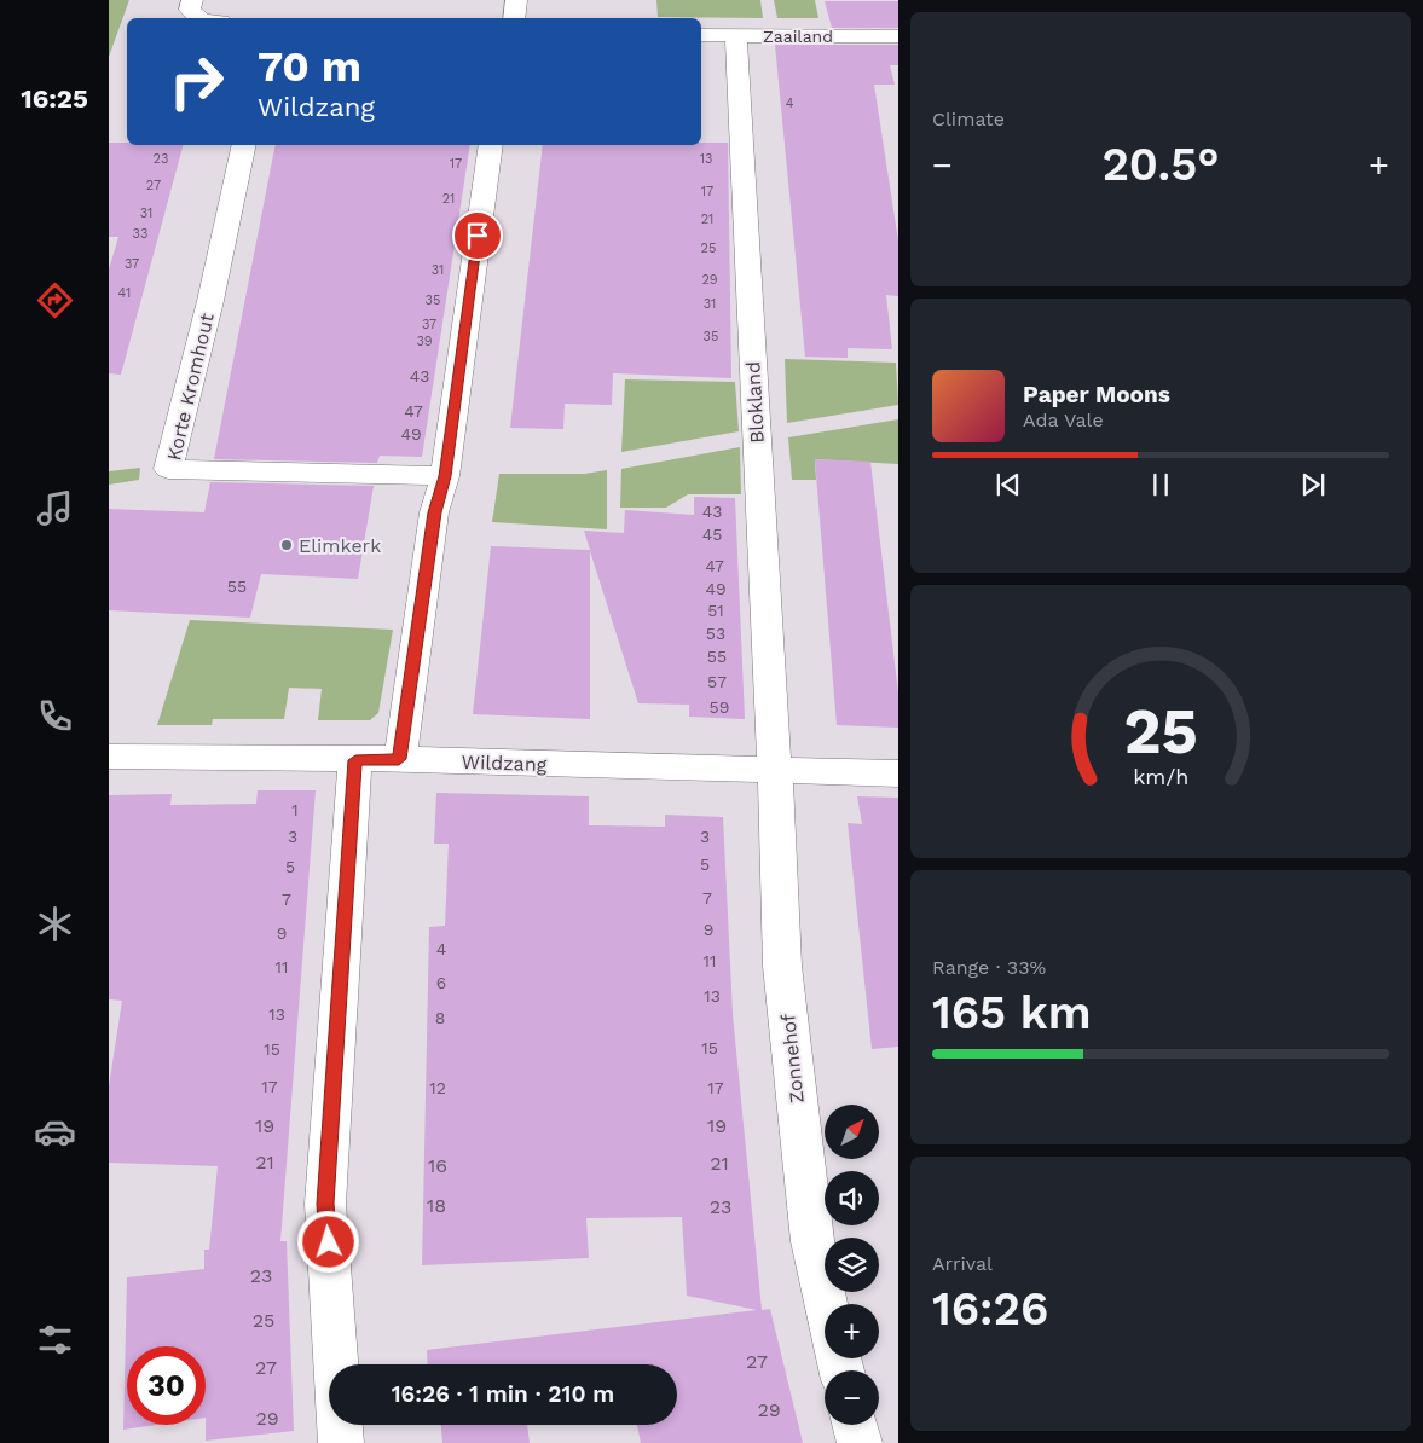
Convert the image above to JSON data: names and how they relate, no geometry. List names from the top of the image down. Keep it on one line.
{"streets":{"street":["Zaailand","Korte Kromhout","Blokland","Wildzang","Zonnehof"]},"crossings":[["Zaailand","Blokland"],["Blokland","Wildzang"],["Blokland","Zonnehof"],["Wildzang","Zonnehof"]],"places":["Elimkerk"],"house_numbers":["4","23","13","17","27","17","21","31","21","33","25","37","31","29","41","35","31","37","35","39","43","47","49","43","45","47","55","49","51","53","55","57","59","1","3","3","5","5","7","7","9","9","4","11","11","6","13","13","8","15","15","17","12","17","19","19","21","21","16","18","23","23","25","27","27","29","29"],"north":"top right","page":{"tabs":"16:25","tile":["Climate",["Range · 33%","165 km"],["Arrival","16:26"]],"turn":["70 m","Wildzang"],"heat":["−","20.5°","+"],"song":["Paper Moons","Ada Vale"],"map_buttons":["+","−"],"limit":"30","trip":"16:26 · 1 min · 210 m","gauge":["25","km/h"]}}
